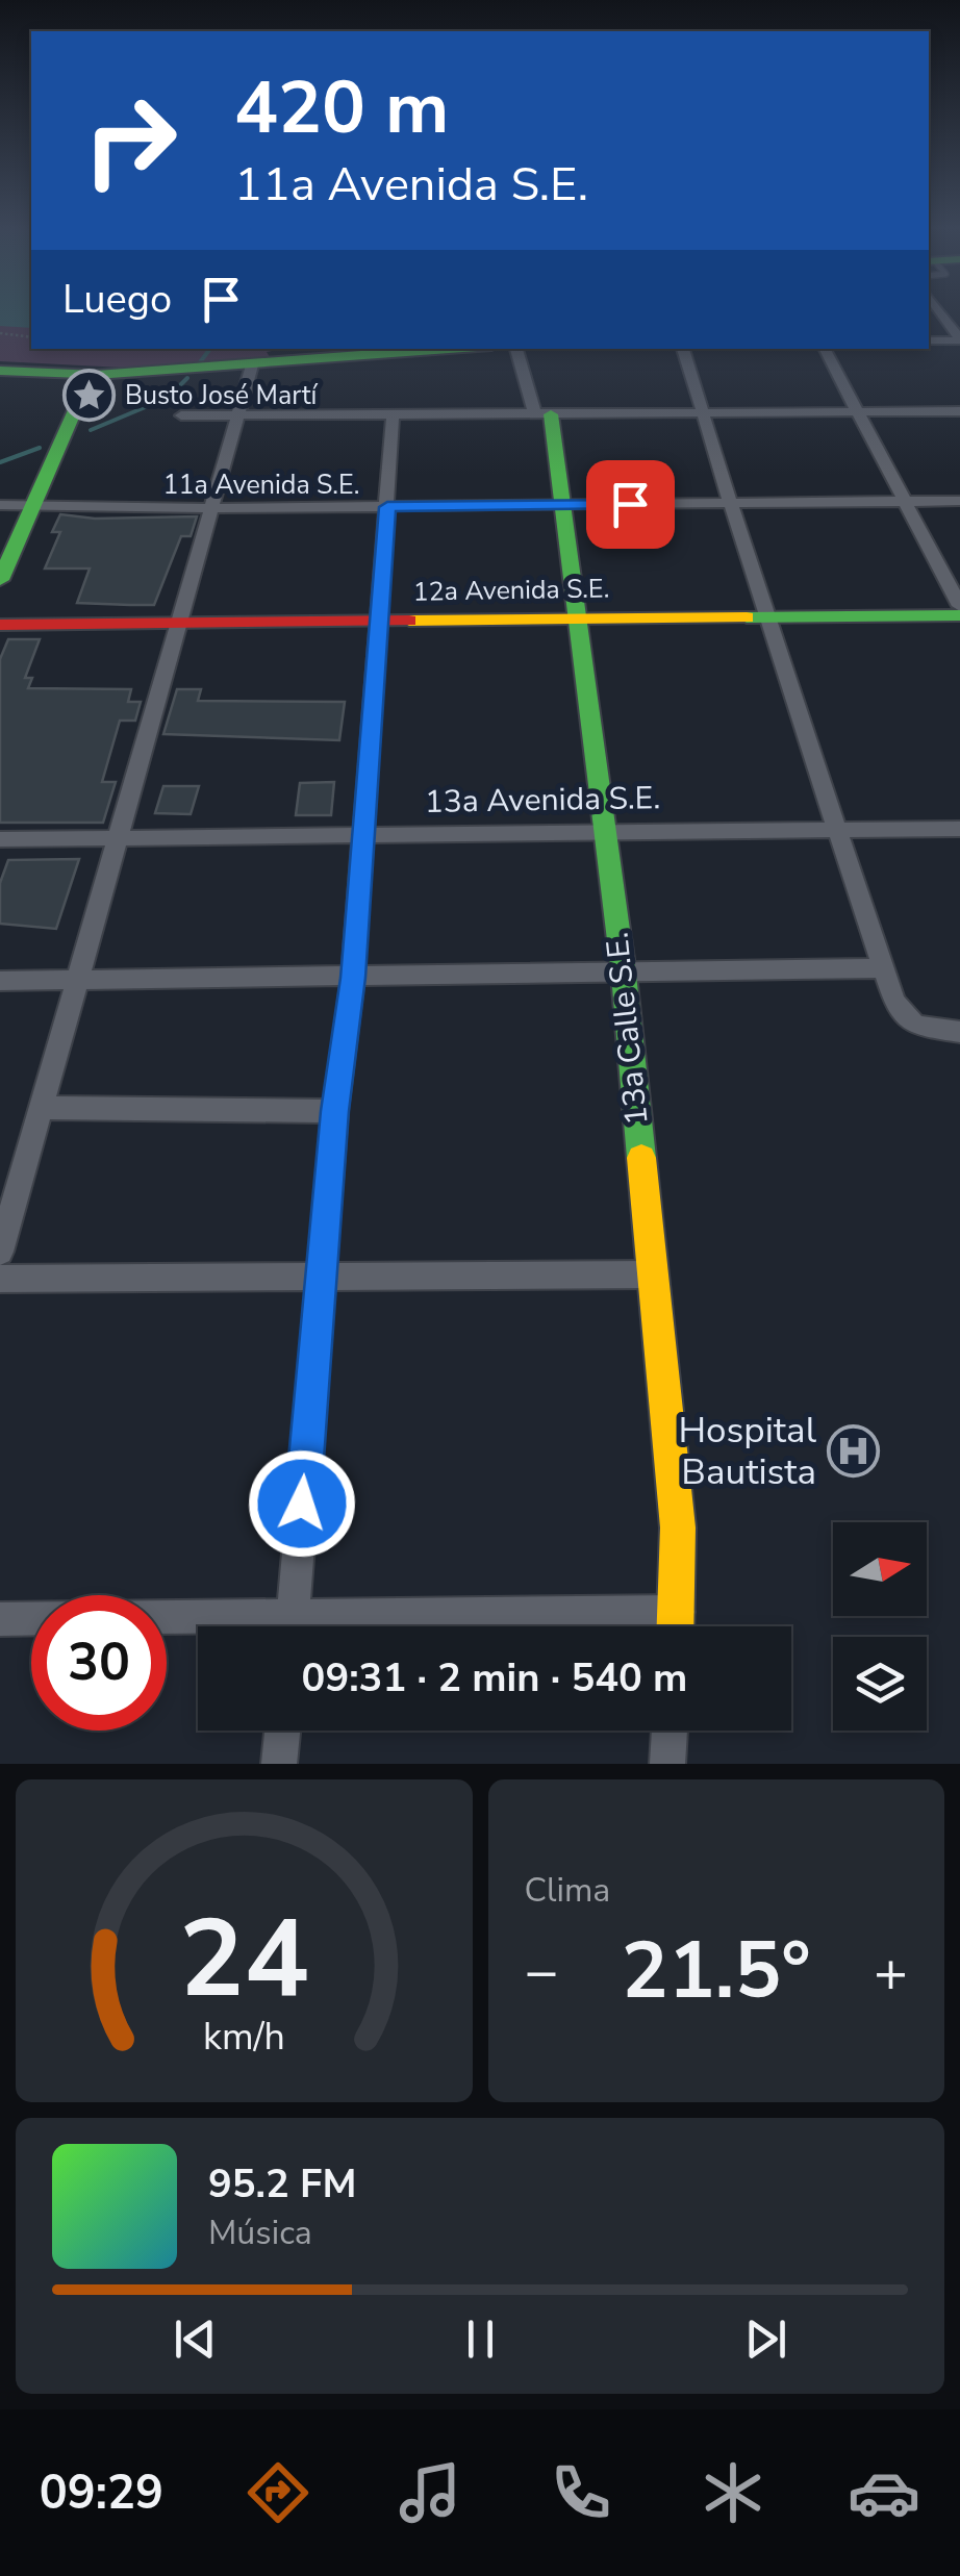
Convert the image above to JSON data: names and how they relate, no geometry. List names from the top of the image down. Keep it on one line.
{"streets":{"street":["11a Avenida S.E.","12a Avenida S.E.","13a Avenida S.E.","13a Calle S.E."]},"crossings":[["11a Avenida S.E.","13a Calle S.E."],["12a Avenida S.E.","13a Calle S.E."],["13a Avenida S.E.","13a Calle S.E."]],"places":{"place":["Busto José Martí"],"hospital":["Hospital Bautista"]},"north":"right","page":{"turn":["420 m","11a Avenida S.E."],"then":"Luego","limit":"30","trip":"09:31 · 2 min · 540 m","tile":"Clima","heat":["−","21.5°","+"],"song":["95.2 FM","Música"],"tabs":"09:29","gauge":["24","km/h"]}}
